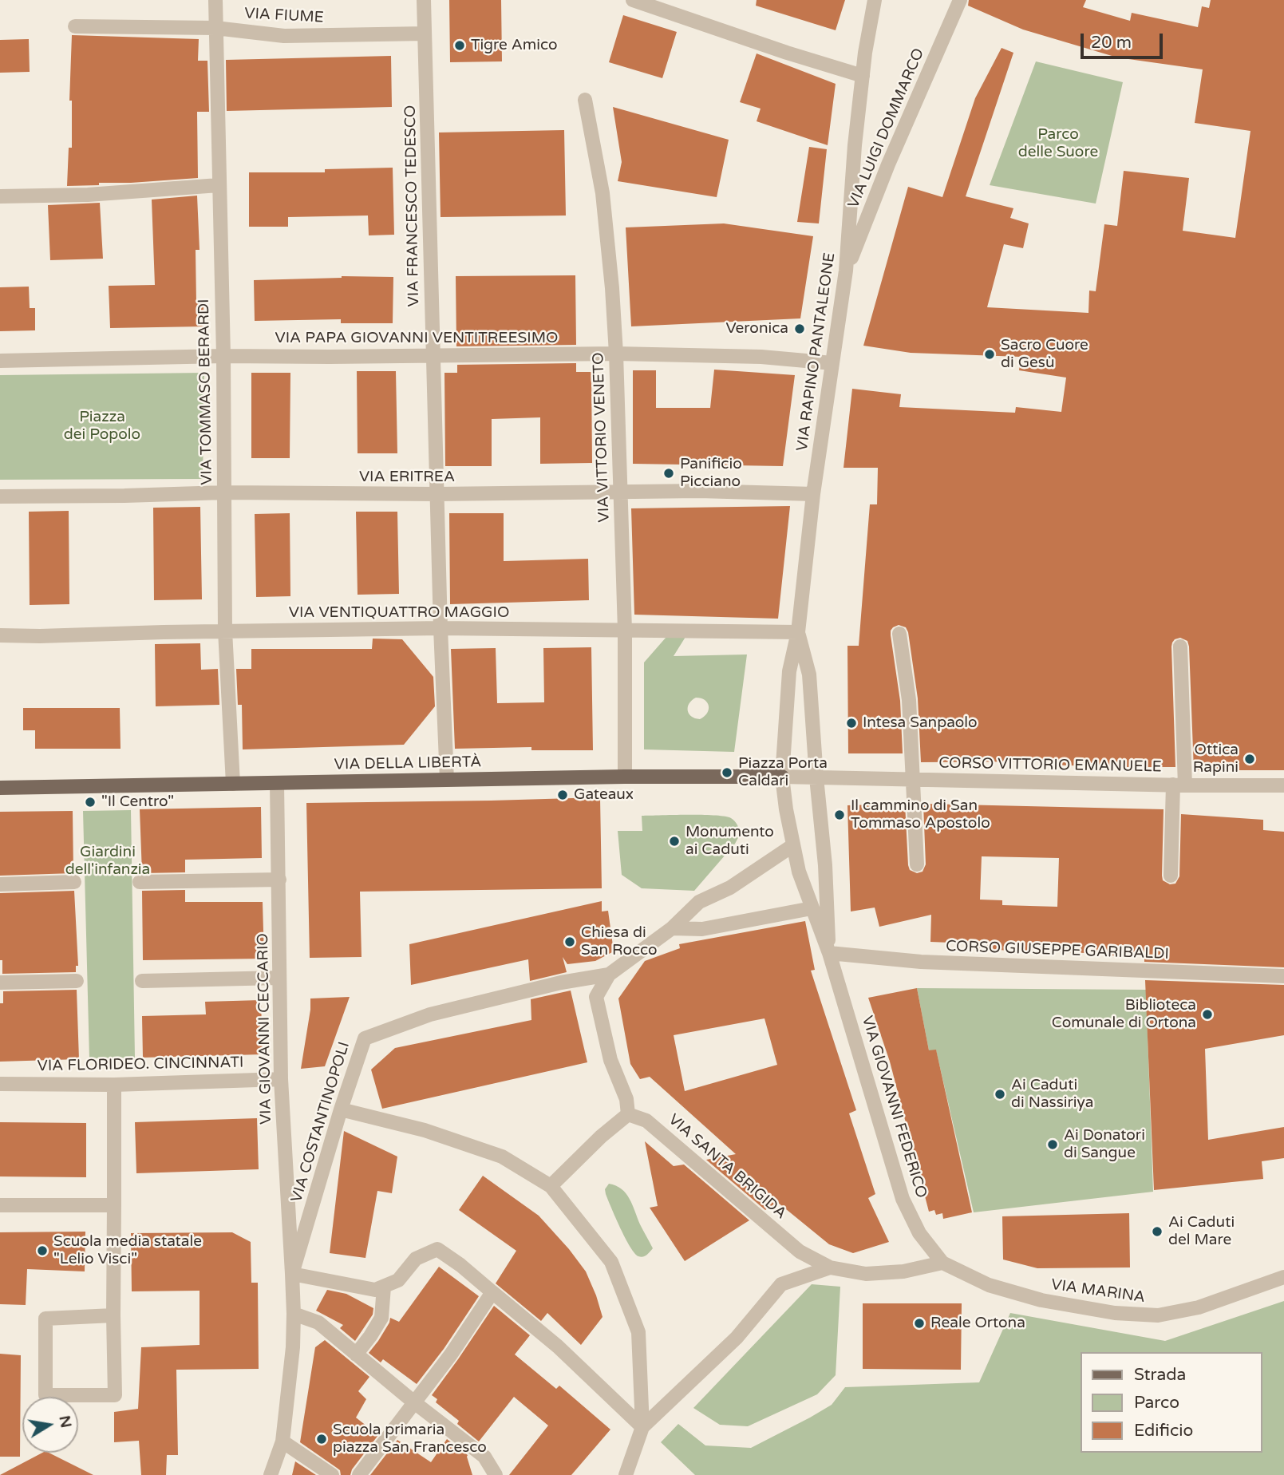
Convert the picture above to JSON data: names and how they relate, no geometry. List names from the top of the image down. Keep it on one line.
{"streets":{"main road":["VIA DELLA LIBERTÀ"],"street":["VIA FIUME","VIA LUIGI DOMMARCO","VIA FRANCESCO TEDESCO","VIA PAPA GIOVANNI VENTITREESIMO","VIA RAPINO PANTALEONE","VIA TOMMASO BERARDI","VIA VITTORIO VENETO","VIA ERITREA","VIA VENTIQUATTRO MAGGIO","CORSO VITTORIO EMANUELE","CORSO GIUSEPPE GARIBALDI","VIA GIOVANNI CECCARIO","VIA FLORIDEO. CINCINNATI","VIA GIOVANNI FEDERICO","VIA COSTANTINOPOLI","VIA SANTA BRIGIDA","VIA MARINA"]},"crossings":[["VIA FIUME","VIA FRANCESCO TEDESCO"],["VIA FIUME","VIA TOMMASO BERARDI"],["VIA LUIGI DOMMARCO","VIA RAPINO PANTALEONE"],["VIA FRANCESCO TEDESCO","VIA PAPA GIOVANNI VENTITREESIMO"],["VIA FRANCESCO TEDESCO","VIA ERITREA"],["VIA FRANCESCO TEDESCO","VIA VENTIQUATTRO MAGGIO"],["VIA FRANCESCO TEDESCO","VIA DELLA LIBERTÀ"],["VIA PAPA GIOVANNI VENTITREESIMO","VIA RAPINO PANTALEONE"],["VIA PAPA GIOVANNI VENTITREESIMO","VIA TOMMASO BERARDI"],["VIA PAPA GIOVANNI VENTITREESIMO","VIA VITTORIO VENETO"],["VIA RAPINO PANTALEONE","VIA ERITREA"],["VIA RAPINO PANTALEONE","VIA VENTIQUATTRO MAGGIO"],["VIA RAPINO PANTALEONE","VIA DELLA LIBERTÀ"],["VIA RAPINO PANTALEONE","CORSO VITTORIO EMANUELE"],["VIA RAPINO PANTALEONE","VIA GIOVANNI FEDERICO"],["VIA TOMMASO BERARDI","VIA ERITREA"],["VIA TOMMASO BERARDI","VIA VENTIQUATTRO MAGGIO"],["VIA TOMMASO BERARDI","VIA DELLA LIBERTÀ"],["VIA VITTORIO VENETO","VIA ERITREA"],["VIA VITTORIO VENETO","VIA VENTIQUATTRO MAGGIO"],["VIA VITTORIO VENETO","VIA DELLA LIBERTÀ"],["VIA DELLA LIBERTÀ","CORSO VITTORIO EMANUELE"],["VIA DELLA LIBERTÀ","VIA GIOVANNI CECCARIO"],["VIA DELLA LIBERTÀ","VIA GIOVANNI FEDERICO"],["CORSO VITTORIO EMANUELE","VIA GIOVANNI FEDERICO"],["CORSO GIUSEPPE GARIBALDI","VIA GIOVANNI FEDERICO"],["VIA GIOVANNI CECCARIO","VIA FLORIDEO. CINCINNATI"],["VIA GIOVANNI CECCARIO","VIA COSTANTINOPOLI"],["VIA GIOVANNI FEDERICO","VIA COSTANTINOPOLI"],["VIA GIOVANNI FEDERICO","VIA SANTA BRIGIDA"],["VIA GIOVANNI FEDERICO","VIA MARINA"],["VIA SANTA BRIGIDA","VIA MARINA"]],"parks":["Parco delle Suore","Piazza dei Popolo","Giardini dell'infanzia"],"places":["Tigre Amico","Veronica","Sacro Cuore di Gesù","Panificio Picciano","Intesa Sanpaolo","Ottica Rapini","Piazza Porta Caldari","Gateaux","\"Il Centro\"","Il cammino di San Tommaso Apostolo","Monumento ai Caduti","Chiesa di San Rocco","Biblioteca Comunale di Ortona","Ai Caduti di Nassiriya","Ai Donatori di Sangue","Ai Caduti del Mare","Scuola media statale \"Lelio Visci\"","Reale Ortona","Scuola primaria piazza San Francesco"],"legend":["Strada","Parco","Edificio"],"scale_bar":"20 m","north":"right"}
